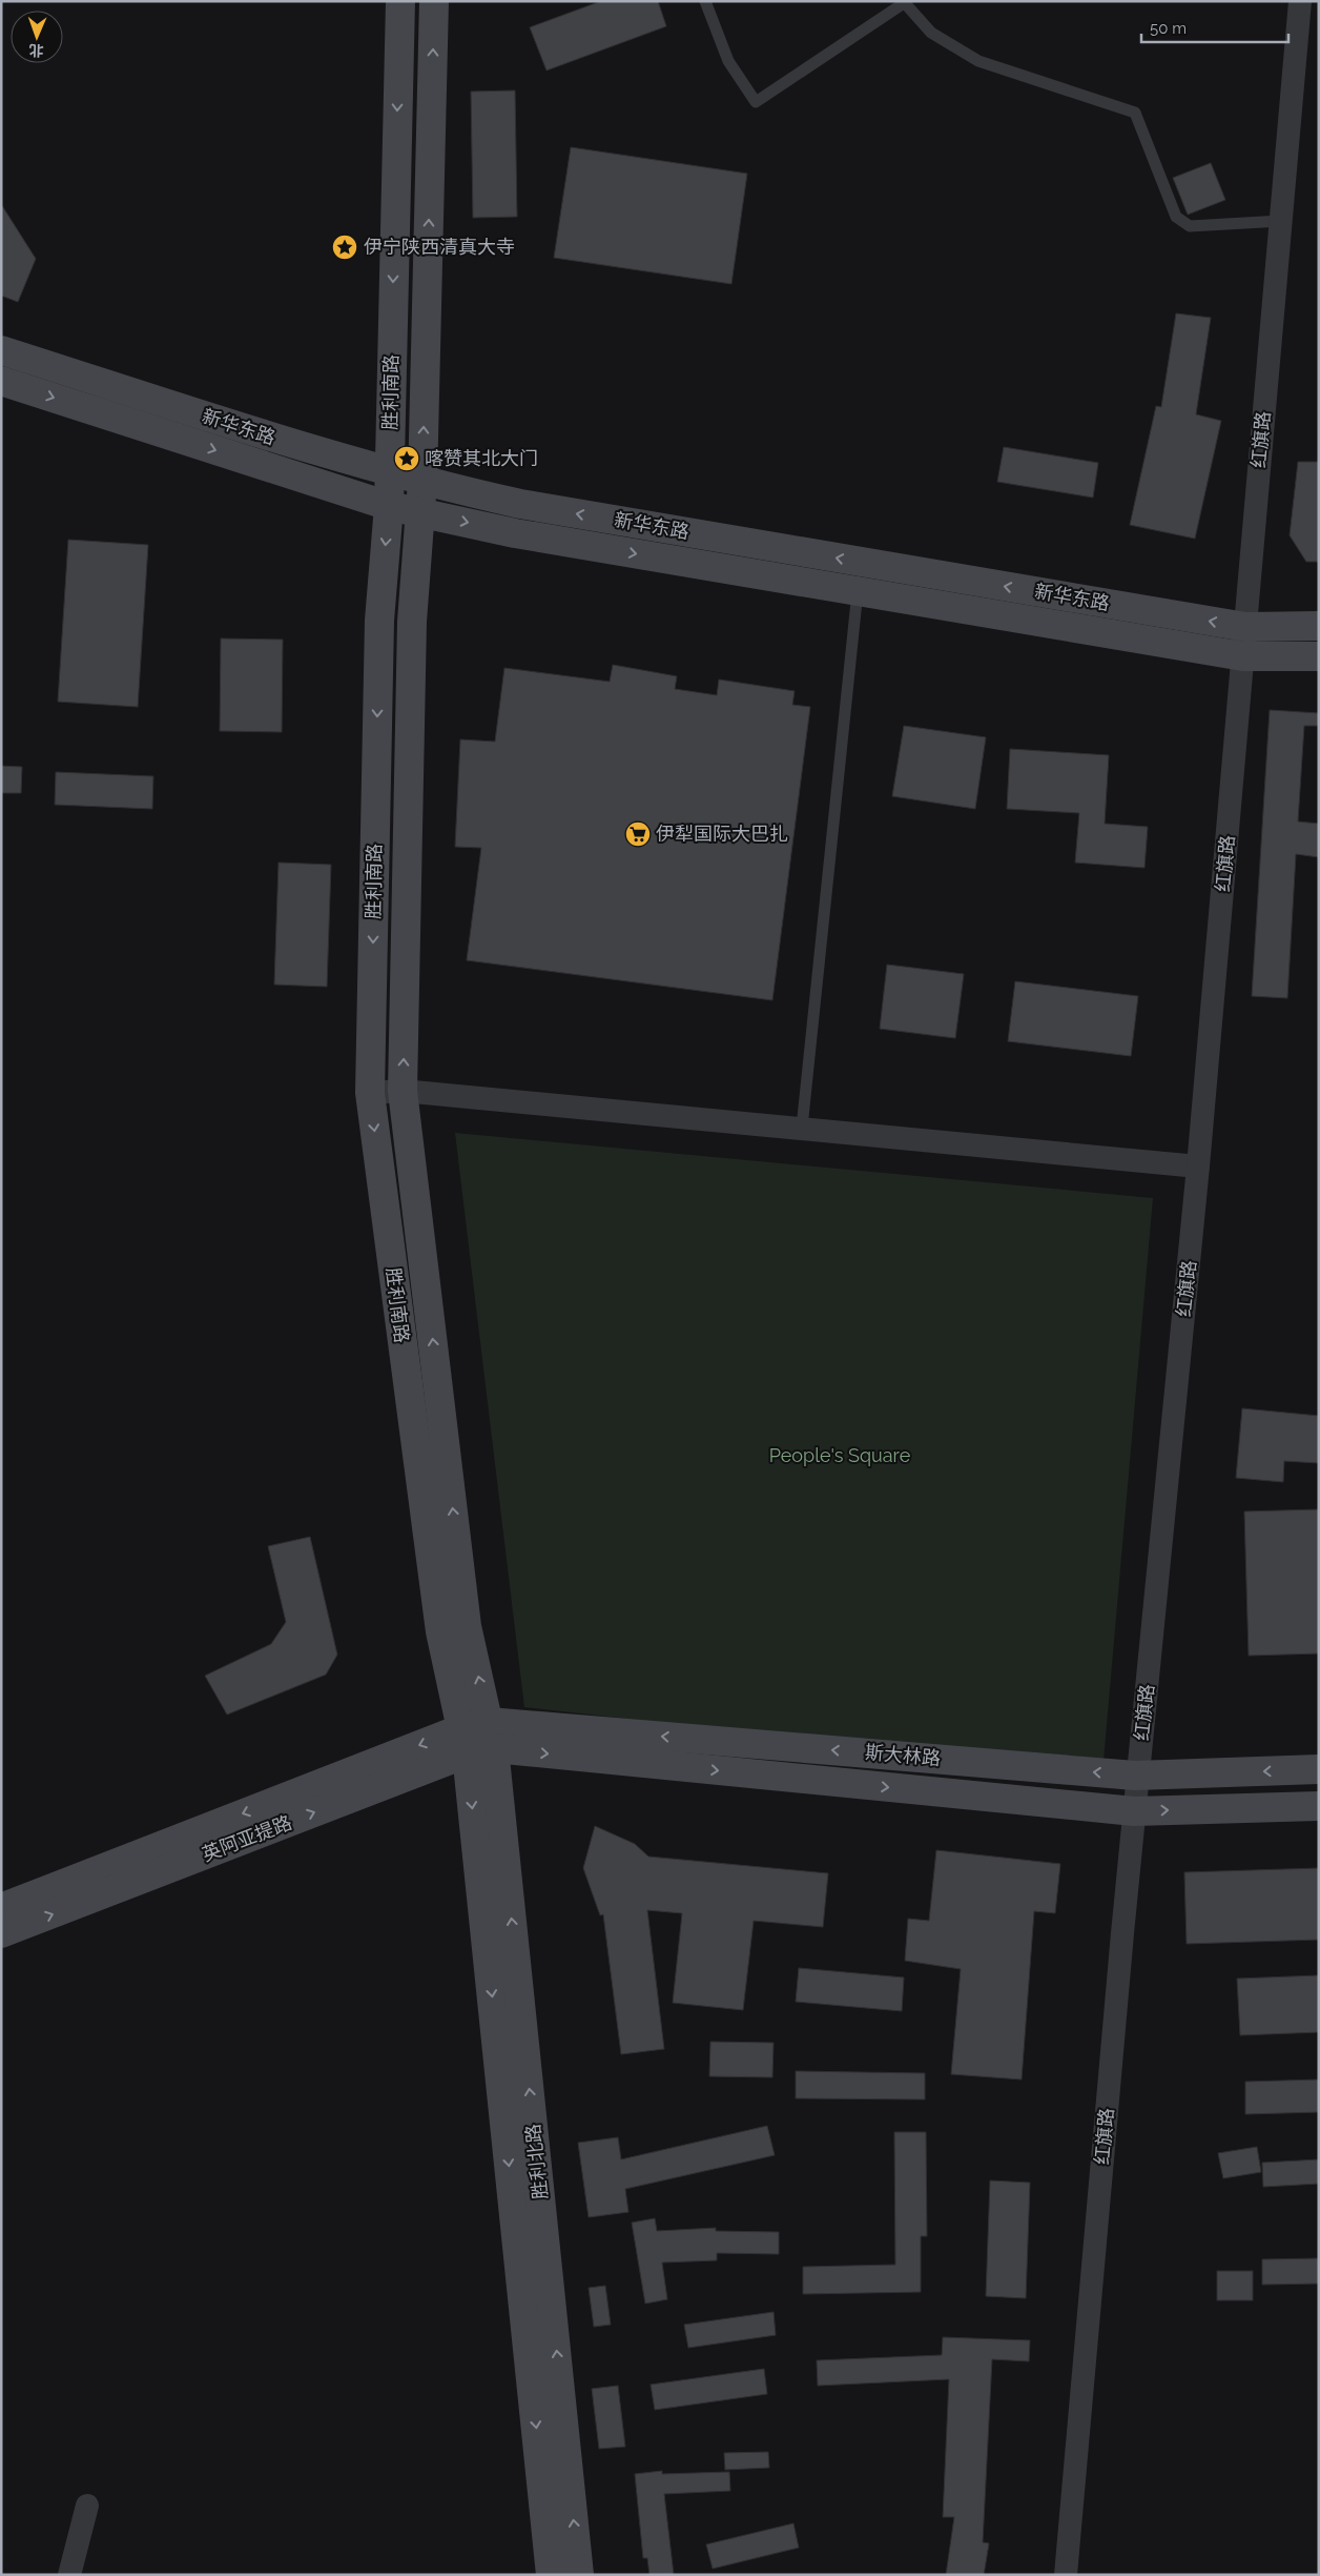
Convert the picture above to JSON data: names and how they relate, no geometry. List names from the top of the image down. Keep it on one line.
{"streets":{"main road":["胜利南路","新华东路","斯大林路","英阿亚提路","胜利北路"],"street":["红旗路"]},"crossings":[["胜利南路","新华东路"],["胜利南路","斯大林路"],["胜利南路","英阿亚提路"],["胜利南路","胜利北路"],["新华东路","红旗路"],["红旗路","斯大林路"],["斯大林路","英阿亚提路"],["斯大林路","胜利北路"],["英阿亚提路","胜利北路"]],"parks":["People's Square"],"places":{"place":["伊宁陕西清真大寺","喀赞其北大门"],"supermarket":["伊犁国际大巴扎"]},"scale_bar":"50 m","north":"bottom"}
